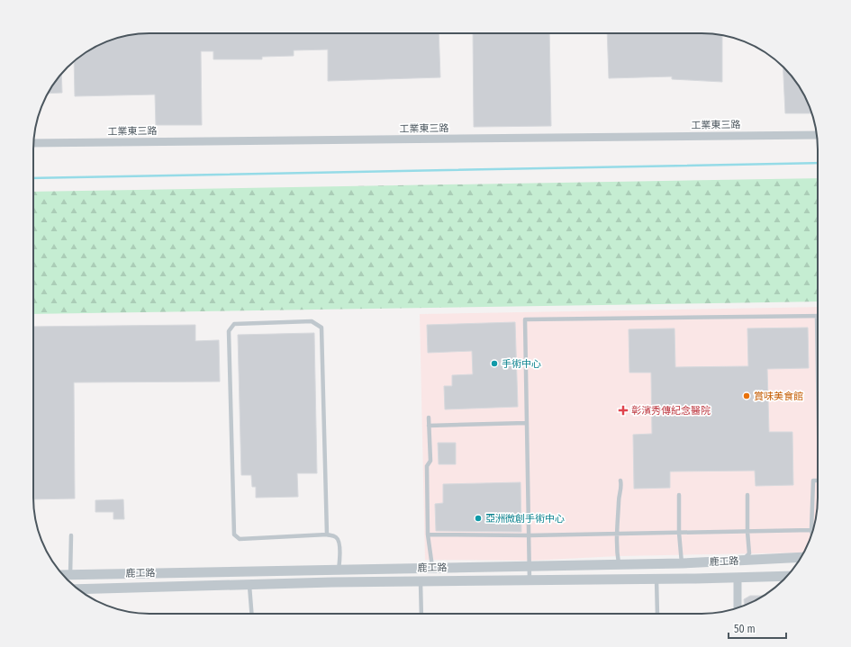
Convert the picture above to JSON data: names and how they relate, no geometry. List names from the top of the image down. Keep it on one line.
{"streets":{"street":["工業東三路","鹿工路"]},"places":{"other":["手術中心","賞味美食館","亞洲微創手術中心"],"health":["彰濱秀傳紀念醫院"]},"scale_bar":"50 m"}
